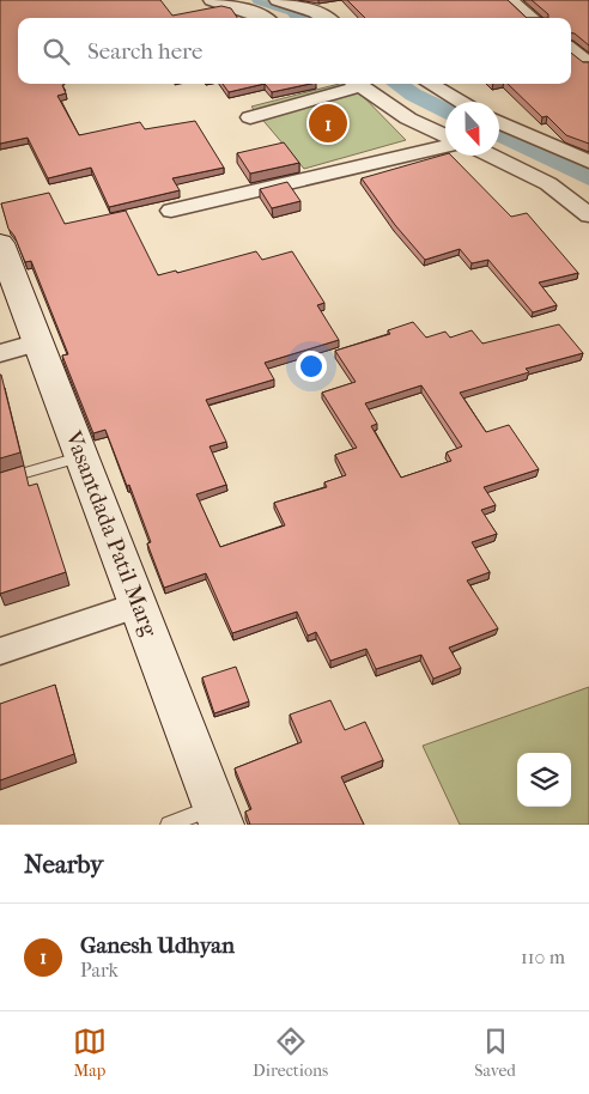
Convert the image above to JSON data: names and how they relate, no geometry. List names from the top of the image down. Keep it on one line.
{"streets":{"street":["Vasantdada Patil Marg"]},"north":"bottom","page":{"search":"Search here","pins":"1","heading":"Nearby","list":[{"mark":"1","name":"Ganesh Udhyan","note":"Park","value":"110 m"}],"nav":["Map","Directions","Saved"]}}
